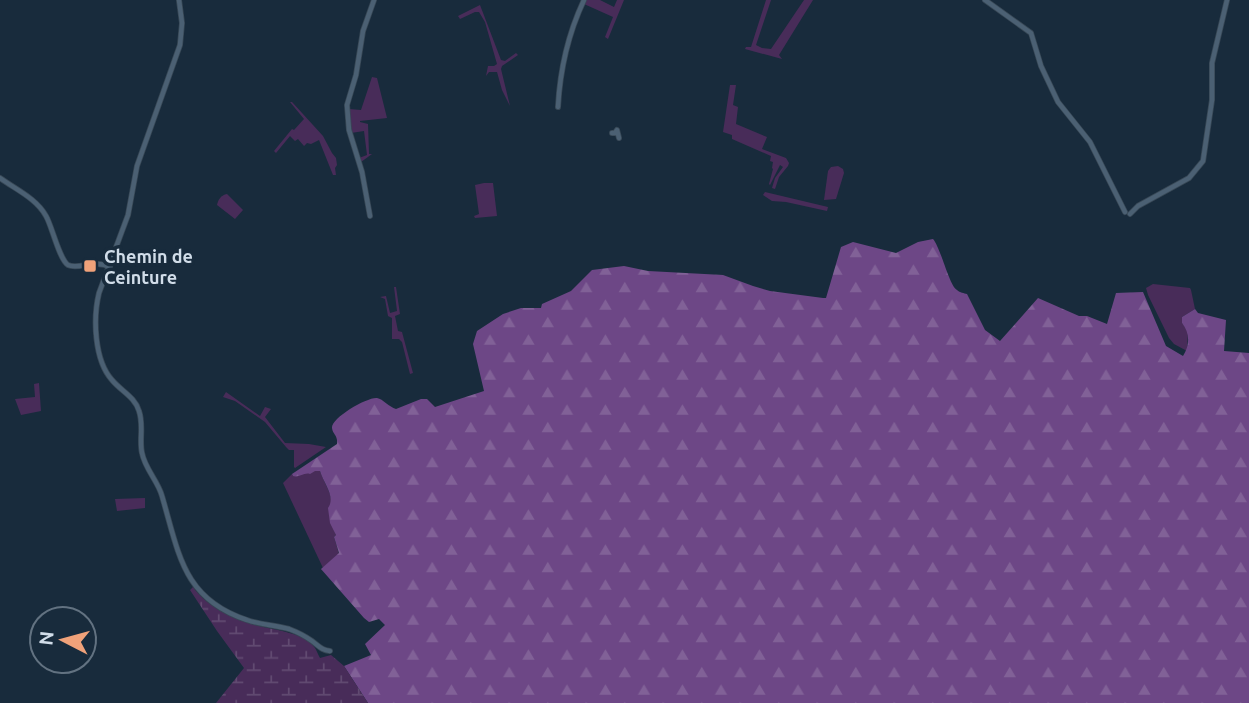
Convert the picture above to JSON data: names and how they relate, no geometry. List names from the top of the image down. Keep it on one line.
{"places":{"transit":["Chemin de Ceinture"]},"north":"left"}
